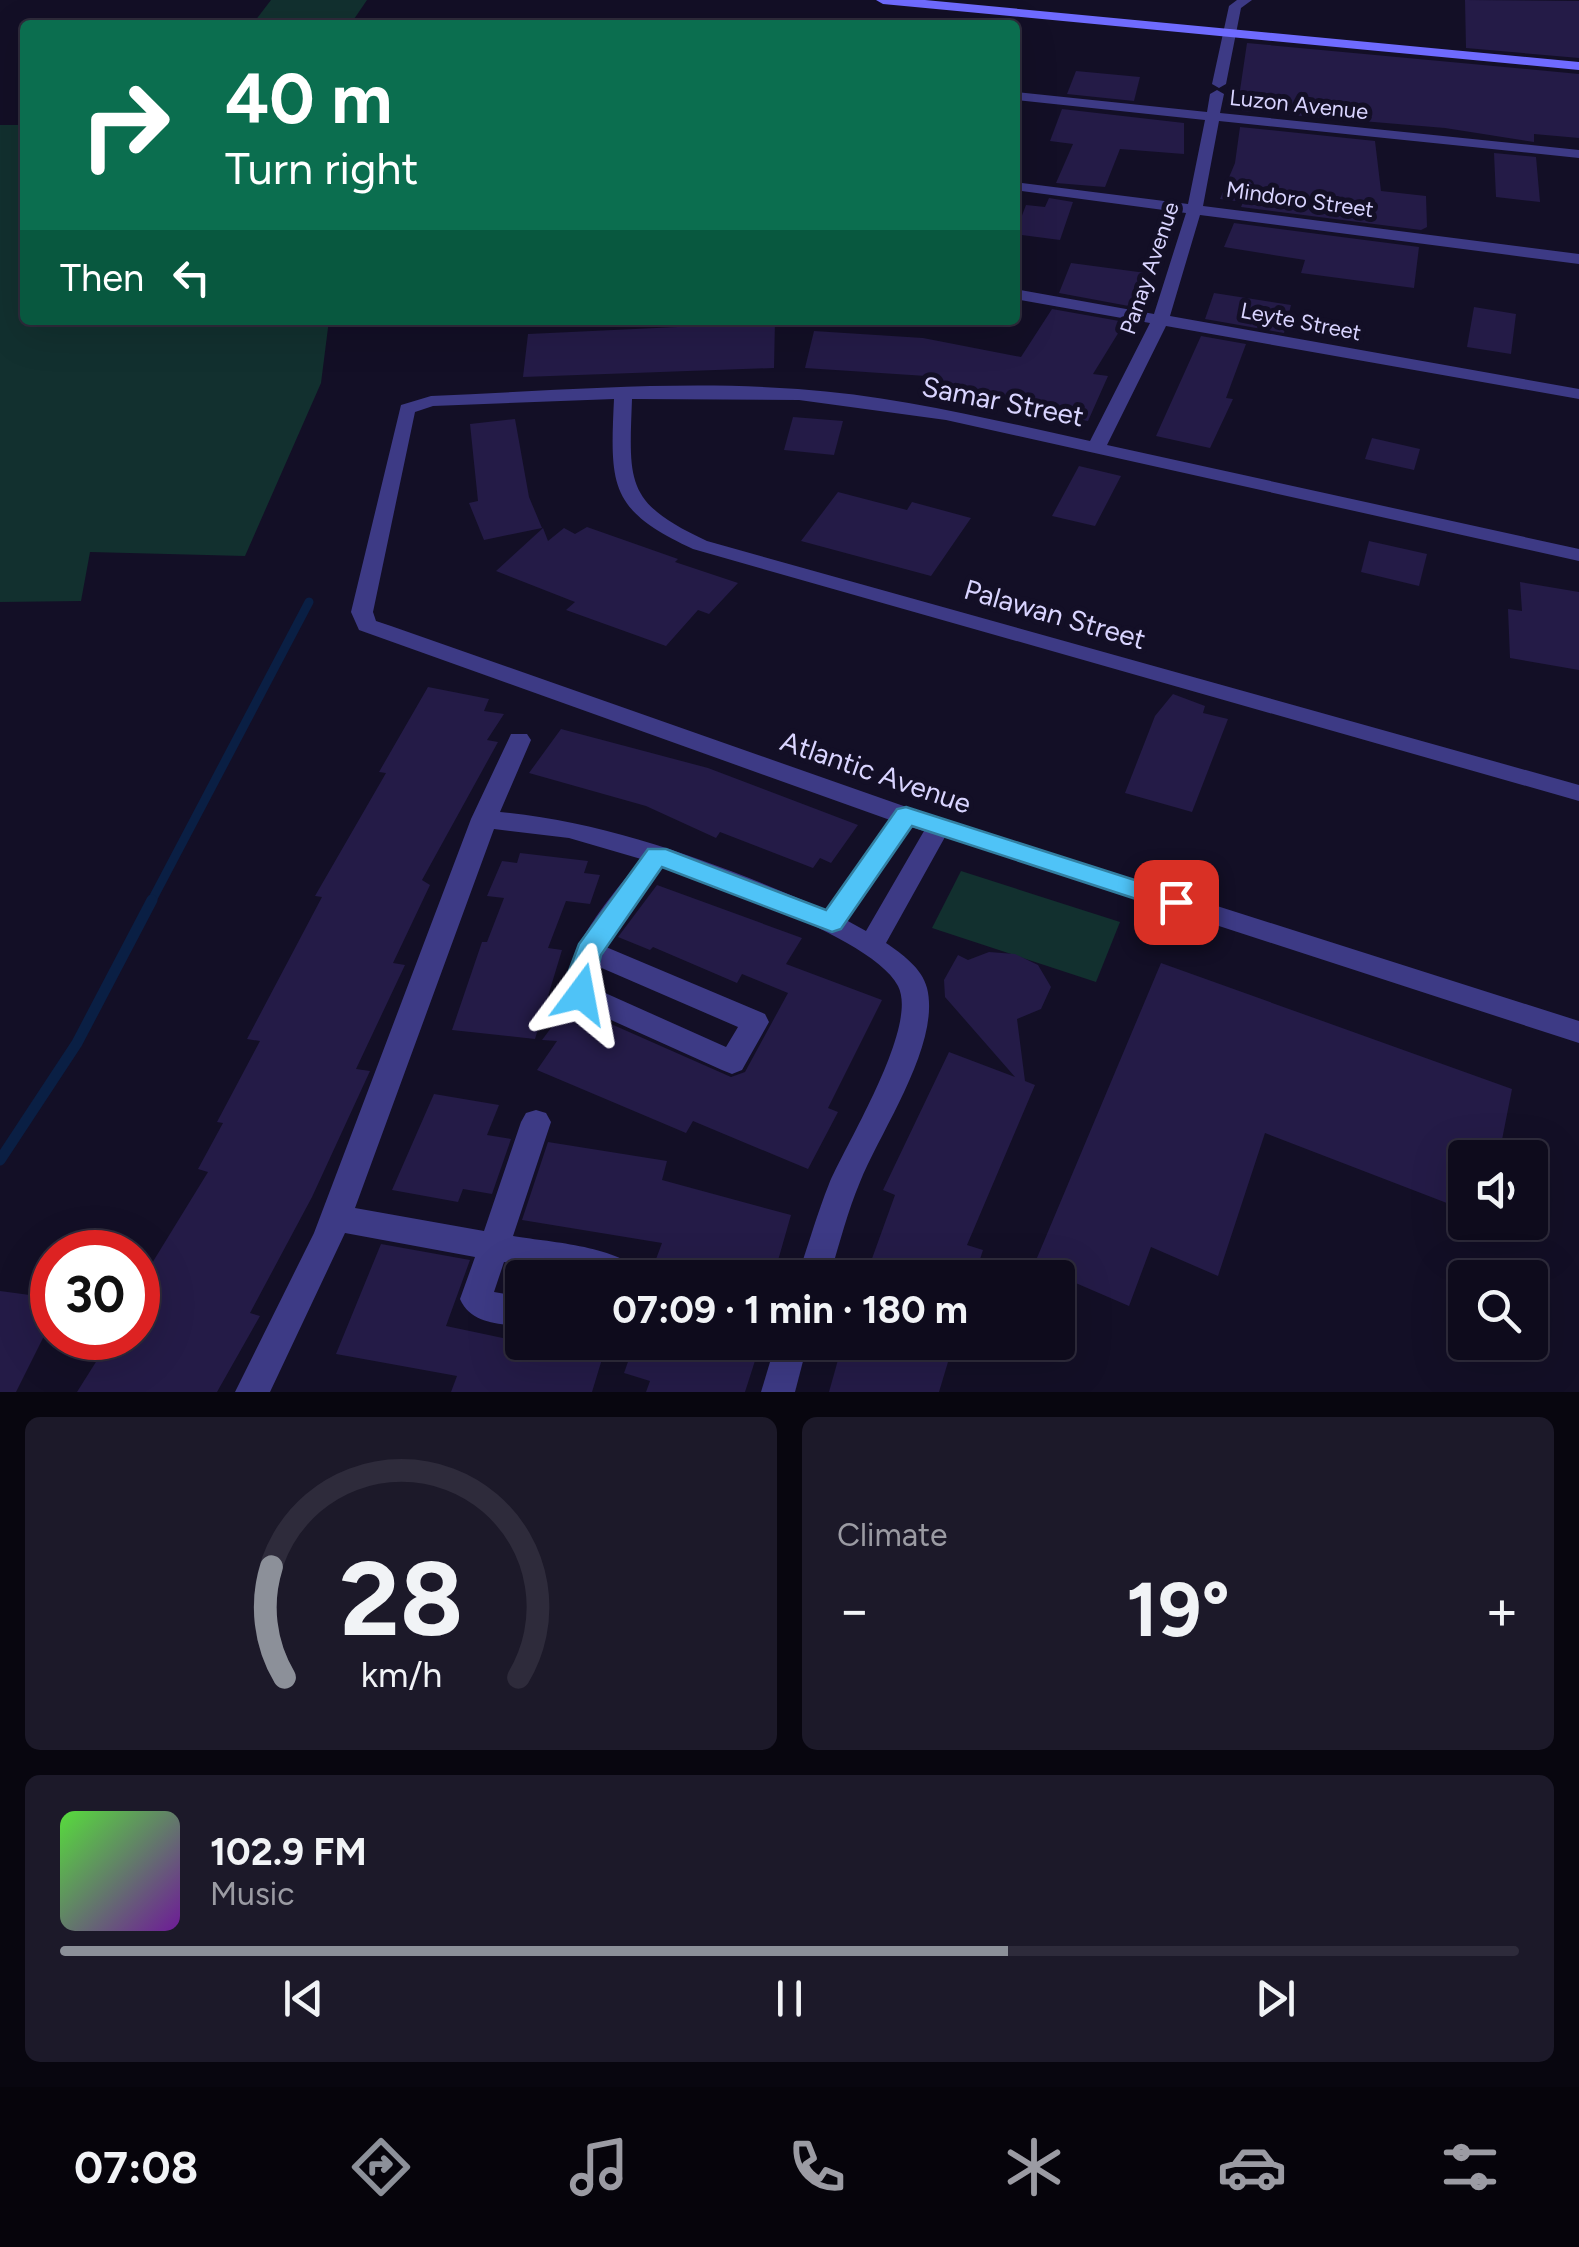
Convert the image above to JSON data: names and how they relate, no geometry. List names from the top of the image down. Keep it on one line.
{"streets":{"street":["Luzon Avenue","Mindoro Street","Panay Avenue","Leyte Street","Samar Street","Palawan Street","Atlantic Avenue"]},"crossings":[["Luzon Avenue","Panay Avenue"],["Mindoro Street","Panay Avenue"],["Panay Avenue","Leyte Street"],["Panay Avenue","Samar Street"],["Samar Street","Palawan Street"],["Samar Street","Atlantic Avenue"]],"page":{"turn":["40 m","Turn right"],"then":"Then","limit":"30","trip":"07:09 · 1 min · 180 m","tile":"Climate","heat":["−","19°","+"],"song":["102.9 FM","Music"],"tabs":"07:08","gauge":["28","km/h"]}}
